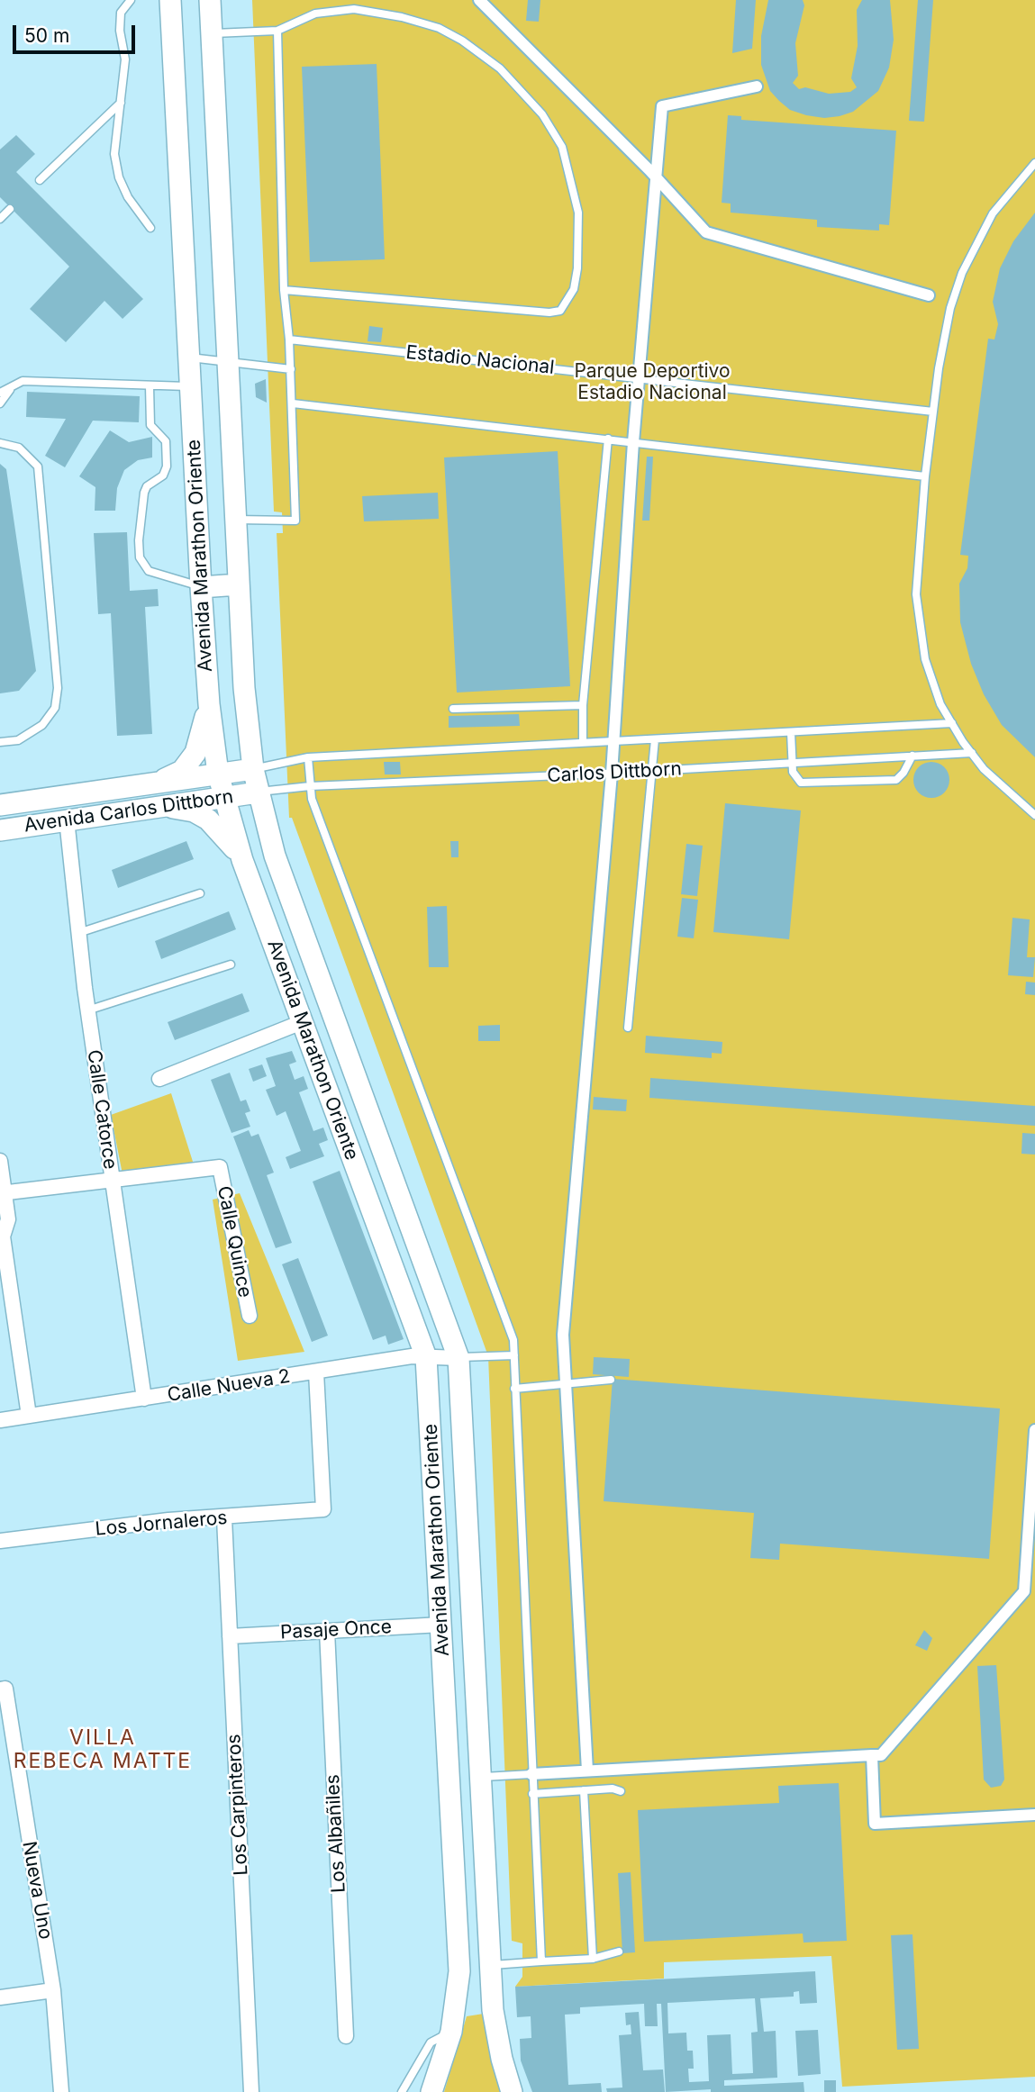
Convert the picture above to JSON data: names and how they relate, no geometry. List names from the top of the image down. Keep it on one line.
{"streets":{"main road":["Avenida Marathon Oriente","Avenida Carlos Dittborn"],"street":["Calle Catorce","Calle Quince","Calle Nueva 2","Los Jornaleros","Pasaje Once","Los Carpinteros","Los Albañiles","Nueva Uno"],"lane":["Estadio Nacional","Carlos Dittborn"]},"crossings":[["Avenida Marathon Oriente","Carlos Dittborn"],["Avenida Marathon Oriente","Avenida Carlos Dittborn"],["Avenida Marathon Oriente","Calle Nueva 2"],["Avenida Marathon Oriente","Pasaje Once"],["Carlos Dittborn","Avenida Carlos Dittborn"],["Avenida Carlos Dittborn","Calle Catorce"],["Calle Catorce","Calle Quince"],["Calle Catorce","Calle Nueva 2"],["Calle Nueva 2","Los Jornaleros"],["Los Jornaleros","Los Carpinteros"],["Pasaje Once","Los Carpinteros"],["Pasaje Once","Los Albañiles"]],"districts":["VILLA REBECA MATTE"],"parks":["Parque Deportivo Estadio Nacional"],"scale_bar":"50 m"}
